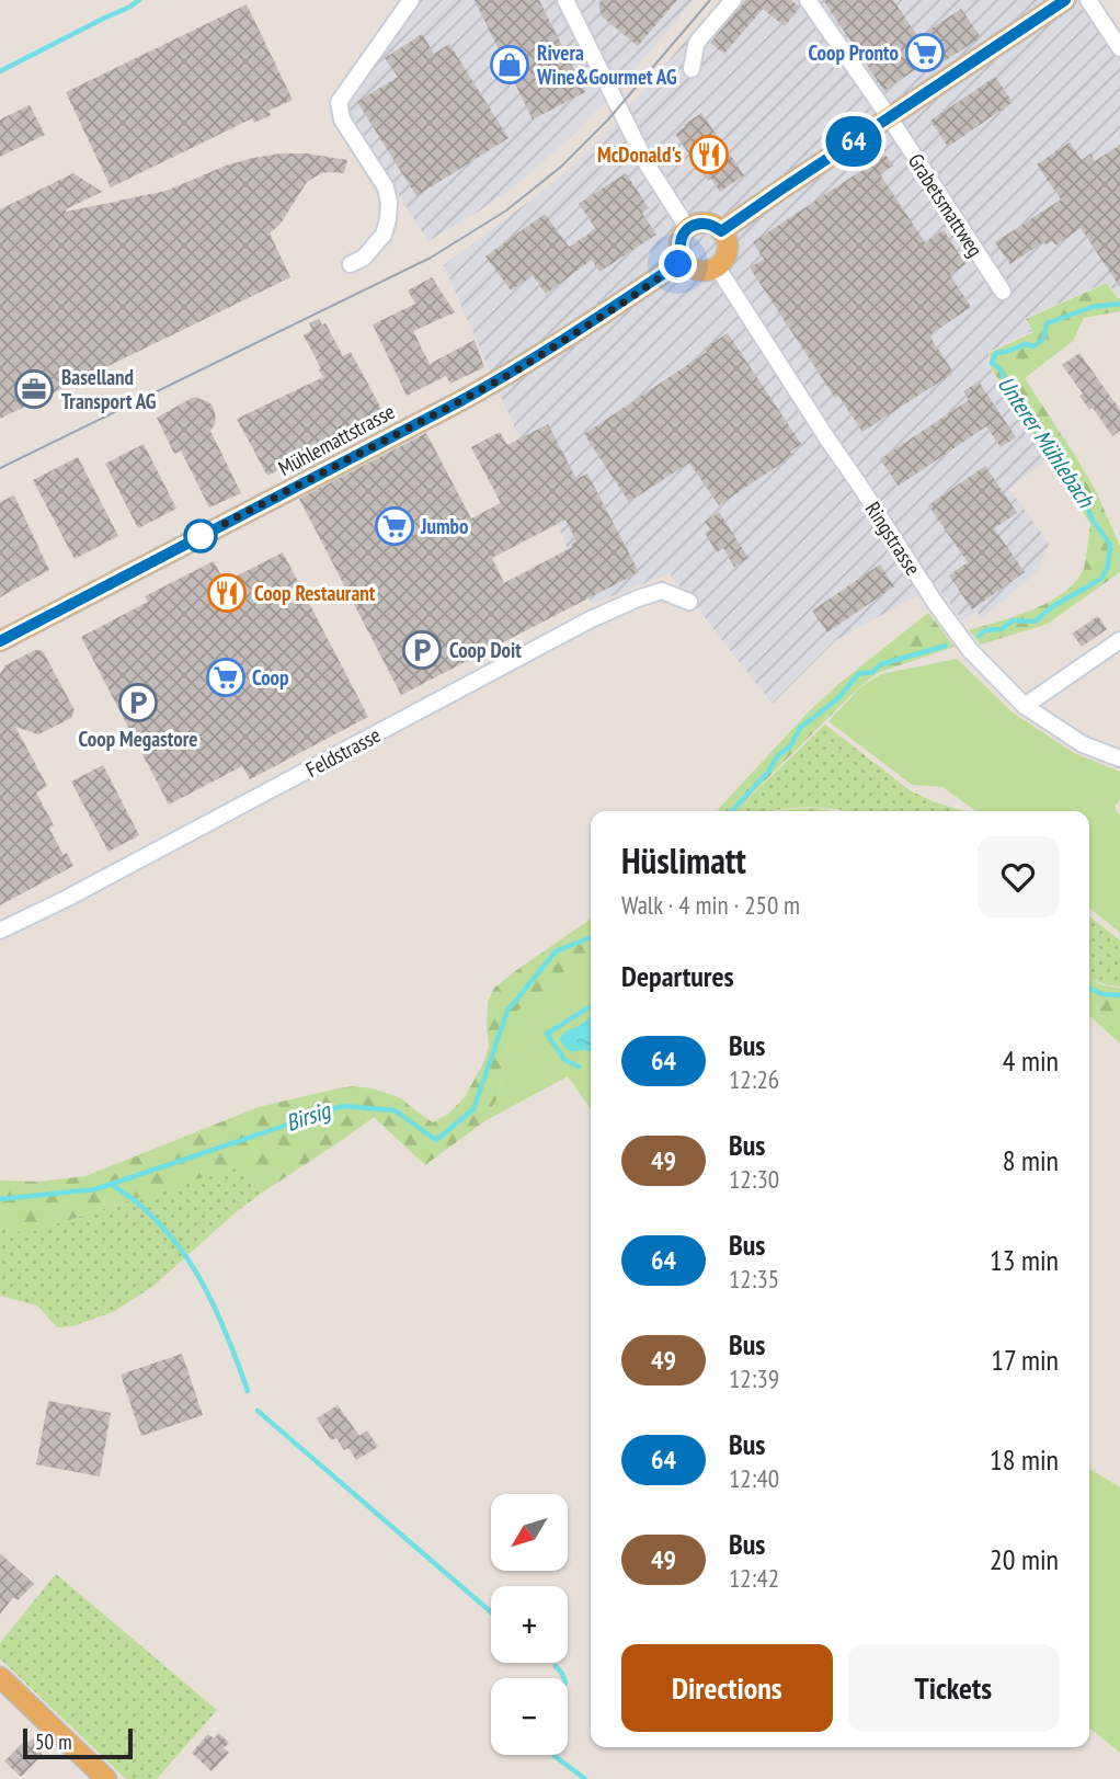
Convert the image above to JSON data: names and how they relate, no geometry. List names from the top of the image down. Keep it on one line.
{"streets":{"main road":["Mühlemattstrasse"],"street":["Grabetsmattweg","Ringstrasse","Feldstrasse"]},"crossings":[["Mühlemattstrasse","Ringstrasse"]],"water":["Unterer Mühlebach","Birsig"],"places":{"supermarket":["Coop Pronto","Jumbo","Coop"],"shop":["Rivera Wine&Gourmet AG"],"restaurant":["McDonald's","Coop Restaurant"],"office":["Baselland Transport AG"],"parking":["Coop Doit","Coop Megastore"]},"lines":["bus line 64"],"scale_bar":"50 m","north":"bottom left","page":{"on_map":"64","heading":[["Hüslimatt","Walk · 4 min · 250 m"],"Departures"],"list":[{"mark":"64","name":"Bus","note":"12:26","value":"4 min"},{"mark":"49","name":"Bus","note":"12:30","value":"8 min"},{"mark":"64","name":"Bus","note":"12:35","value":"13 min"},{"mark":"49","name":"Bus","note":"12:39","value":"17 min"},{"mark":"64","name":"Bus","note":"12:40","value":"18 min"},{"mark":"49","name":"Bus","note":"12:42","value":"20 min"}],"map_buttons":["+","−"],"buttons":["Directions","Tickets"],"scale":"50 m"}}
